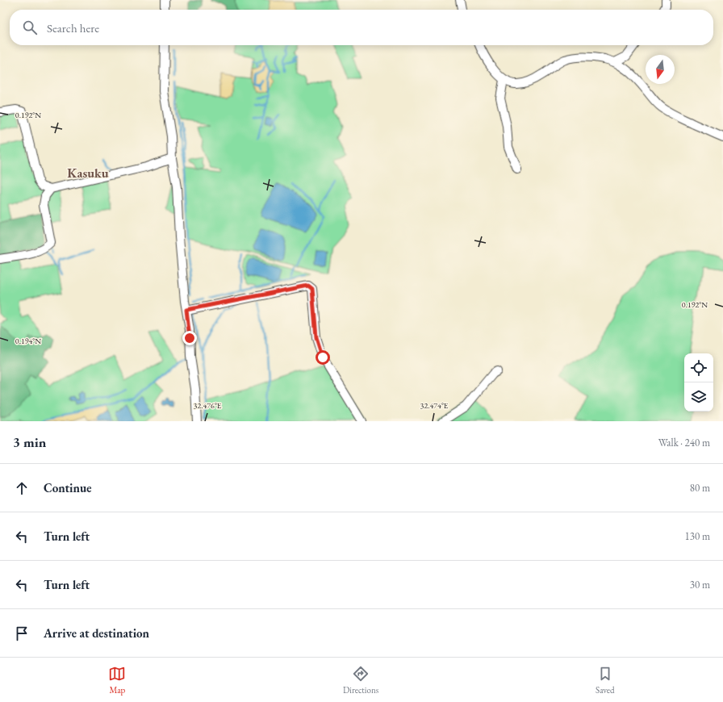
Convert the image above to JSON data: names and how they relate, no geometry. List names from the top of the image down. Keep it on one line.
{"districts":["Kasuku"],"north":"bottom","page":{"search":"Search here","heading":["3 min","Walk · 240 m"],"list":[["Continue","80 m"],["Turn left","130 m"],["Turn left","30 m"],"Arrive at destination"],"nav":["Map","Directions","Saved"]},"coordinates":["0.192°N","0.194°N","32.476°E","32.474°E"]}
